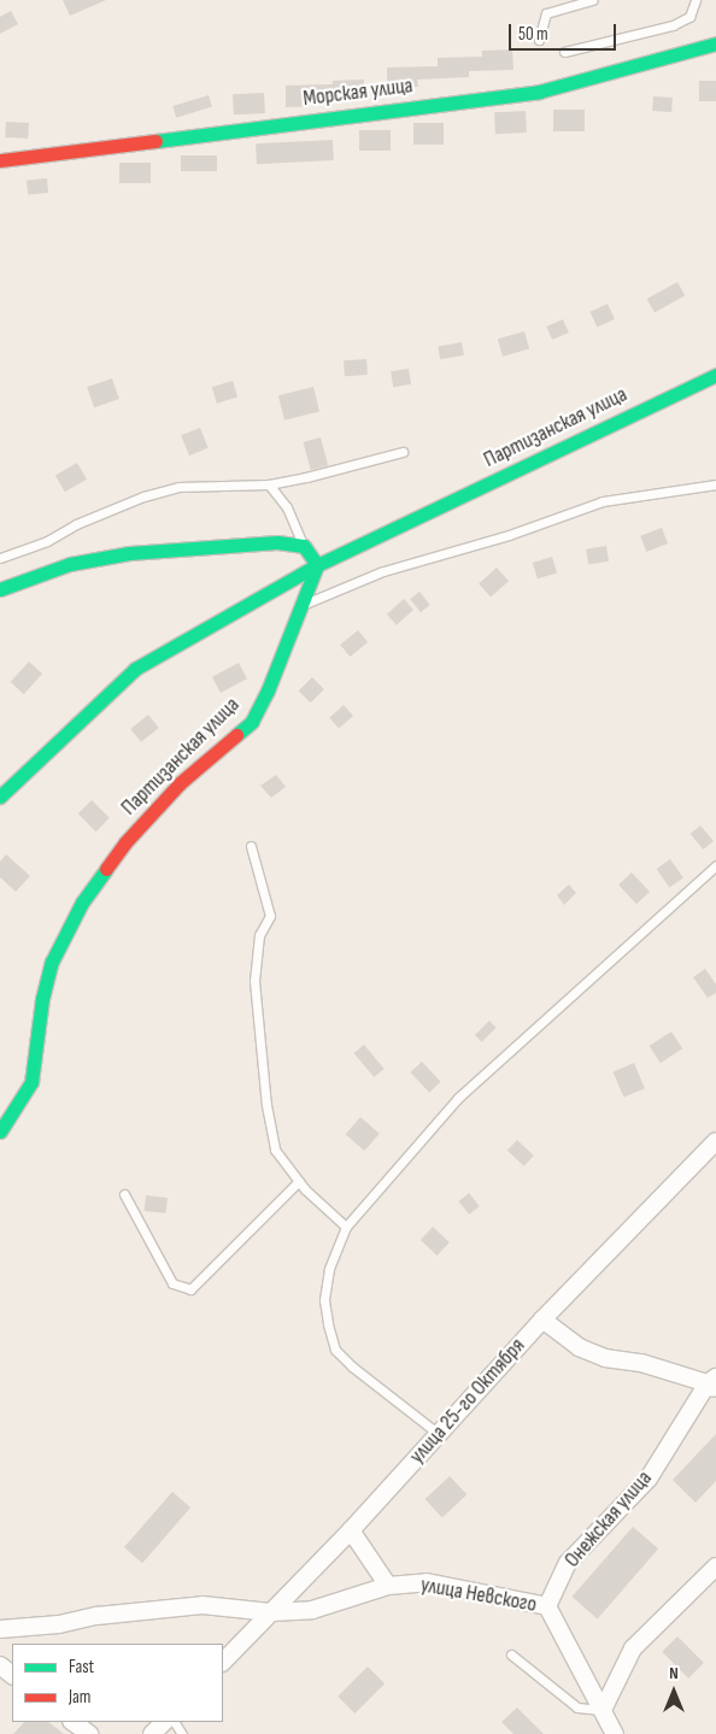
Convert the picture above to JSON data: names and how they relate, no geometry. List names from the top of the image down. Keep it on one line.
{"streets":{"street":["Морская улица","Партизанская улица","улица 25-го Октября","Онежская улица","улица Невского"]},"crossings":[["улица 25-го Октября","улица Невского"],["Онежская улица","улица Невского"]],"legend":["Fast","Jam"],"scale_bar":"50 m","north":"top"}
